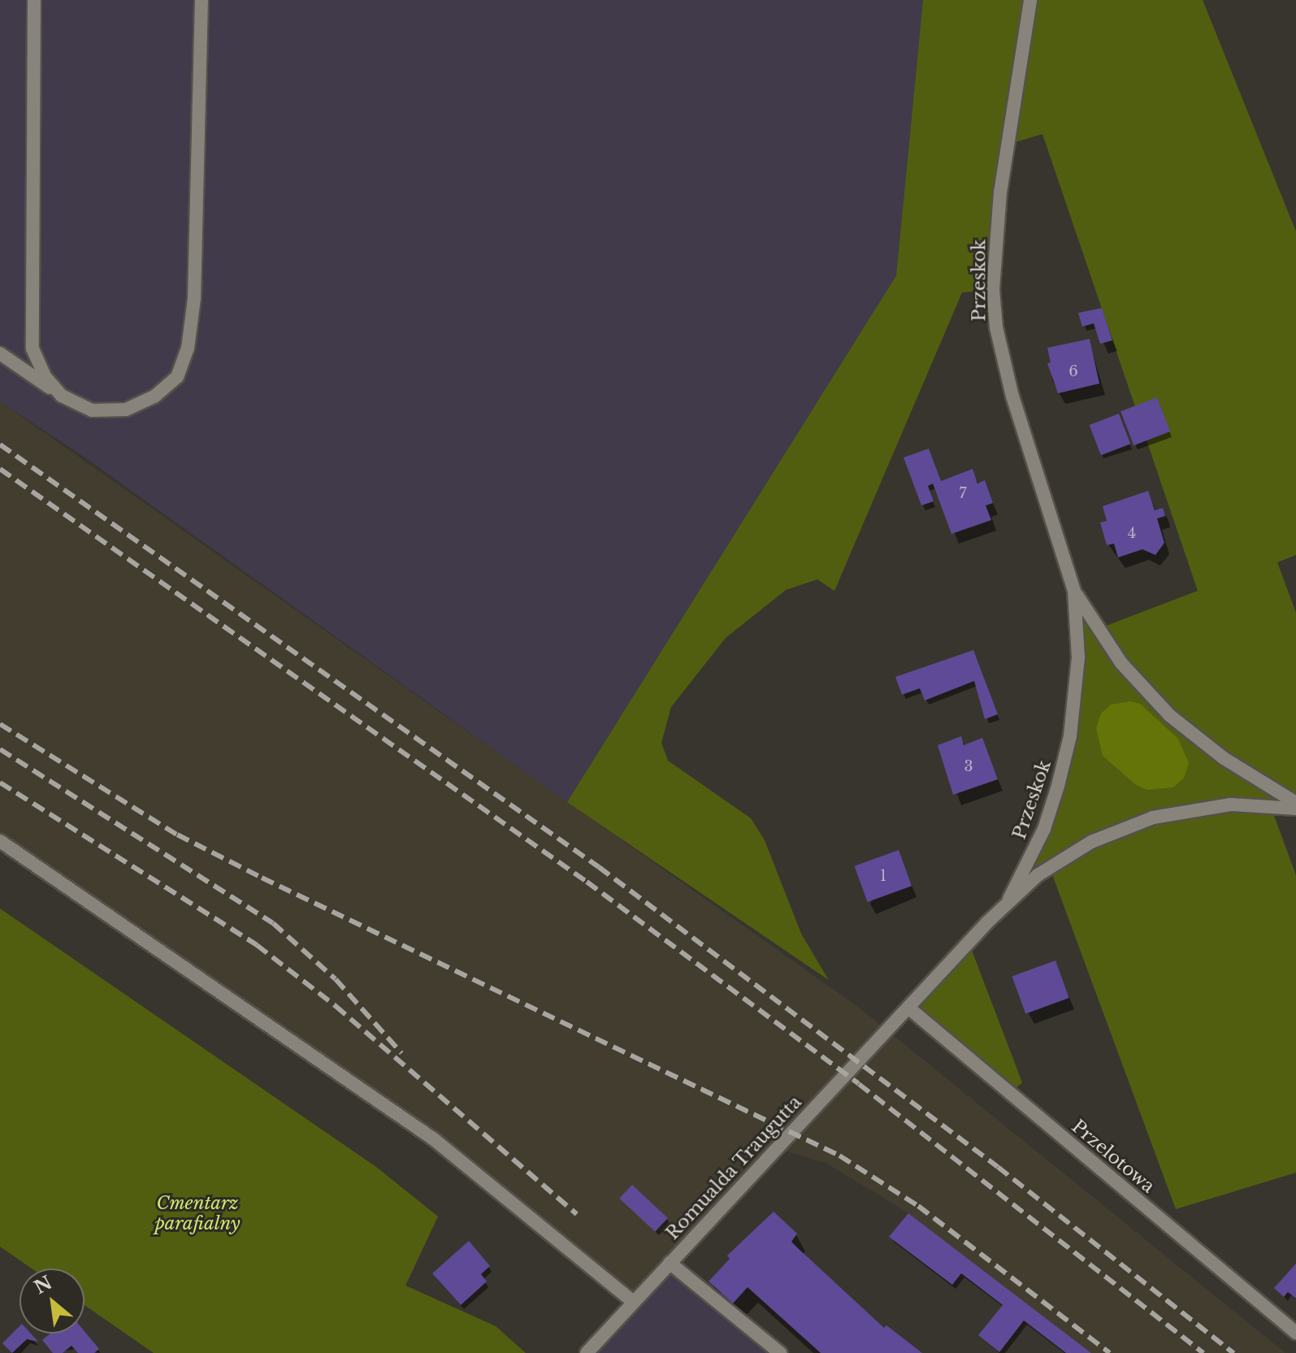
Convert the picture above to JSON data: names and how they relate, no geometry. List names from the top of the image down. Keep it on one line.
{"streets":{"street":["Przeskok","Przelotowa","Romualda Traugutta"]},"crossings":[["Przeskok","Romualda Traugutta"],["Przelotowa","Romualda Traugutta"]],"parks":["Cmentarz parafialny"],"house_numbers":["6","7","4","3","1"],"north":"top left"}
